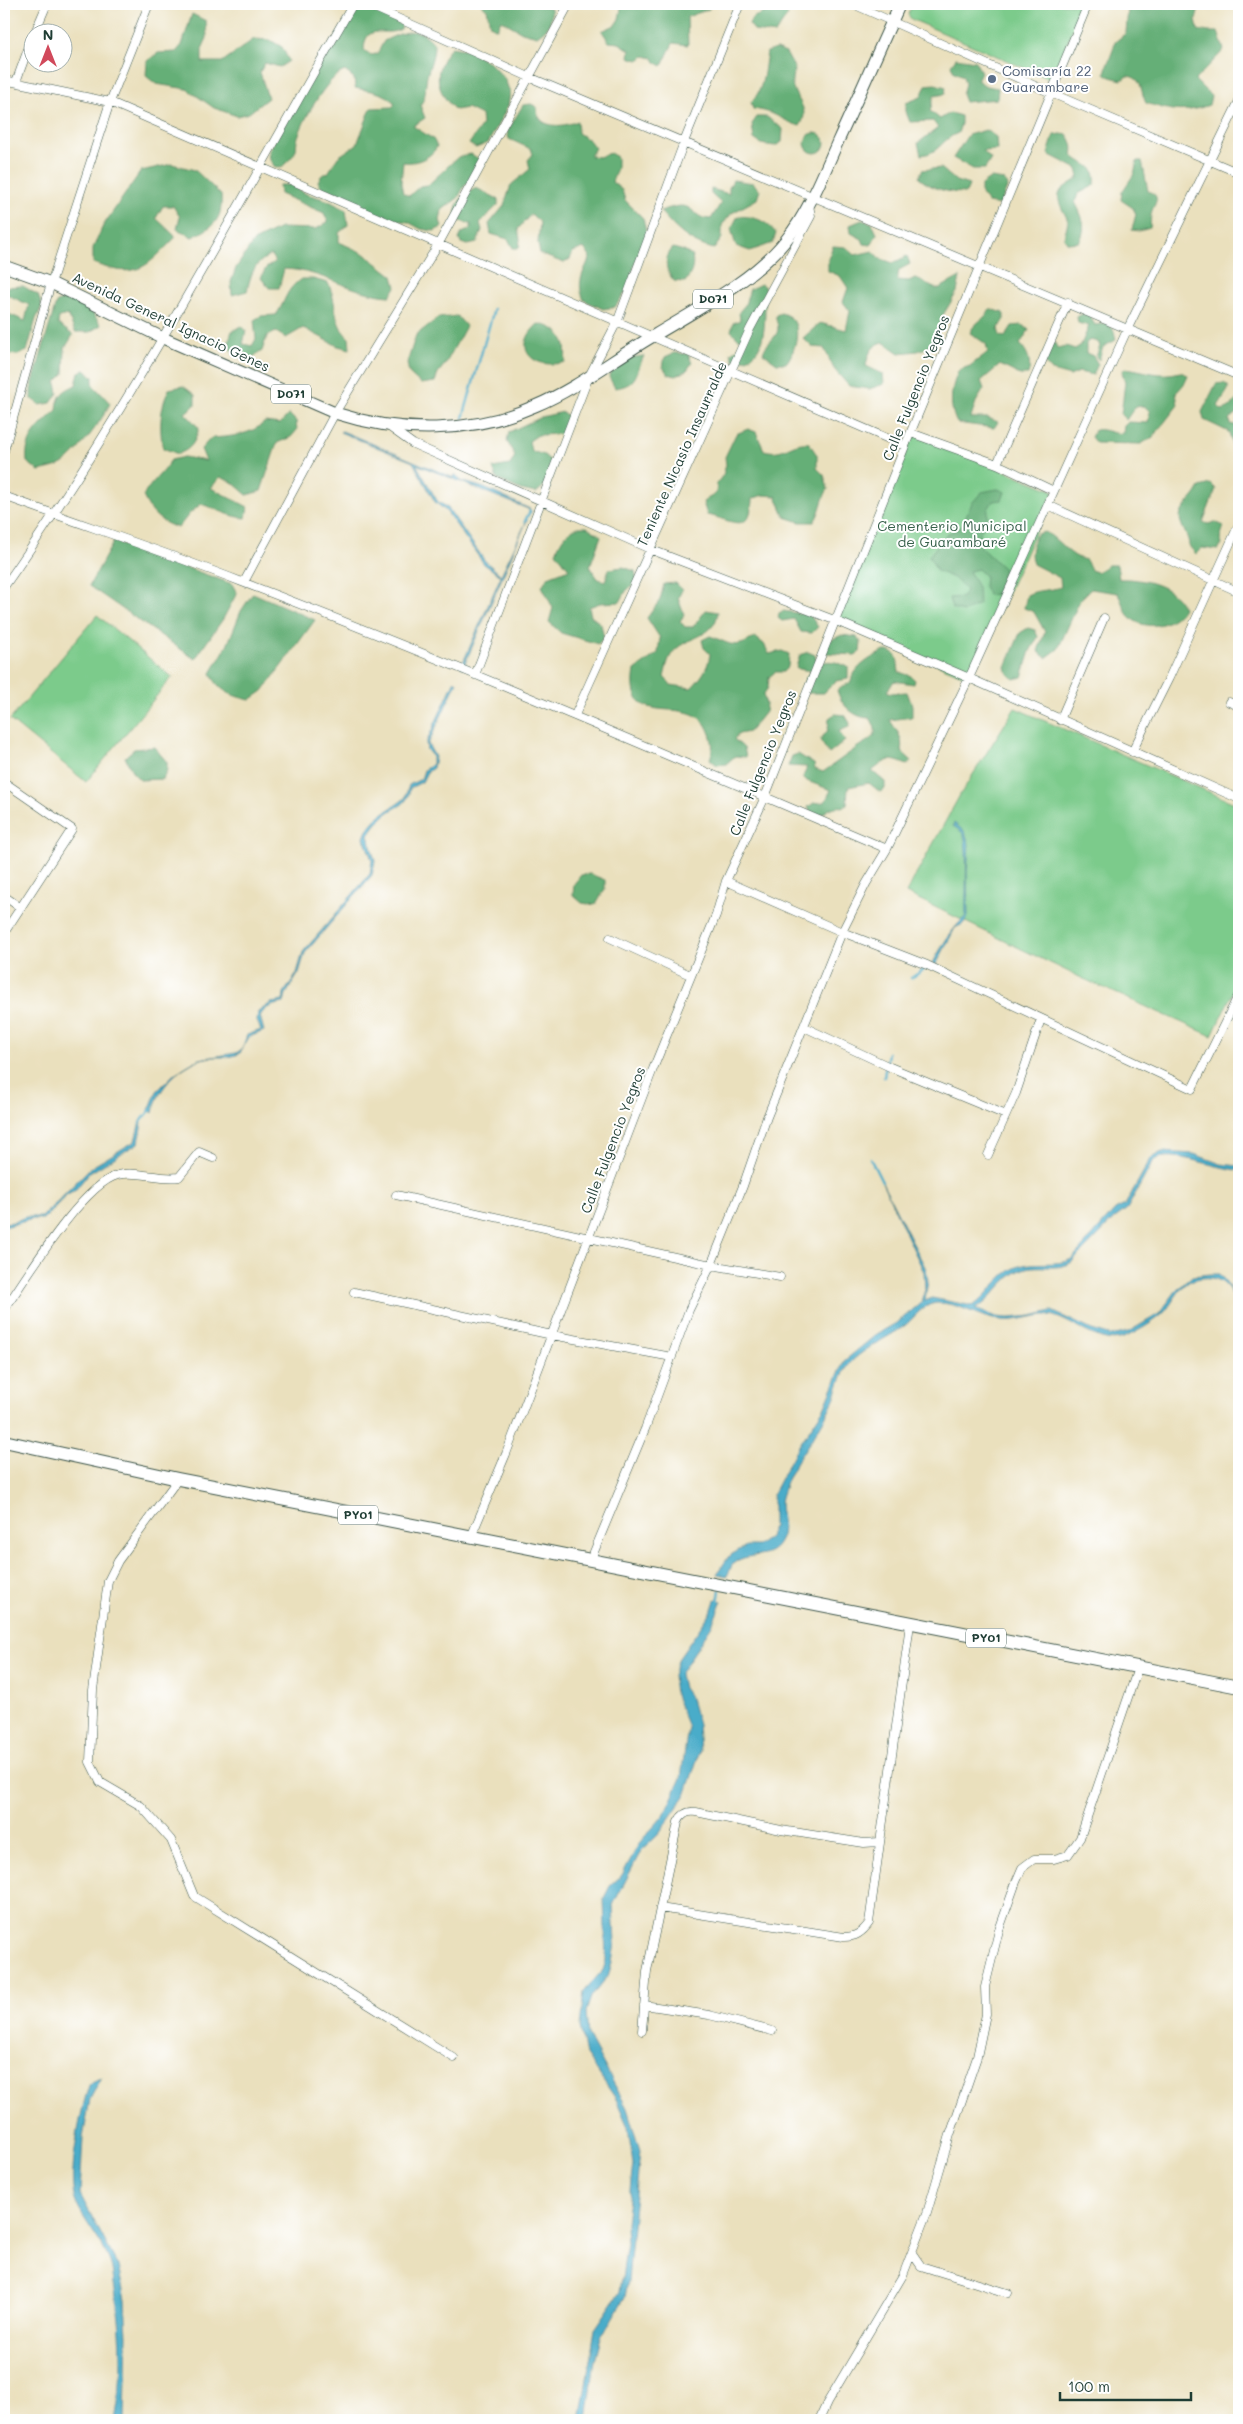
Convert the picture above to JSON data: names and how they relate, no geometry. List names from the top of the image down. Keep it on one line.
{"streets":{"highway":["PY01"],"main road":["D071","Avenida General Ignacio Genes"],"street":["Calle Fulgencio Yegros","Teniente Nicasio Insaurralde"]},"crossings":[["D071","Avenida General Ignacio Genes"],["D071","Teniente Nicasio Insaurralde"],["Avenida General Ignacio Genes","Teniente Nicasio Insaurralde"],["Calle Fulgencio Yegros","PY01"]],"parks":["Cementerio Municipal de Guarambaré"],"places":["Comisaría 22 Guarambare"],"scale_bar":"100 m","north":"top"}
